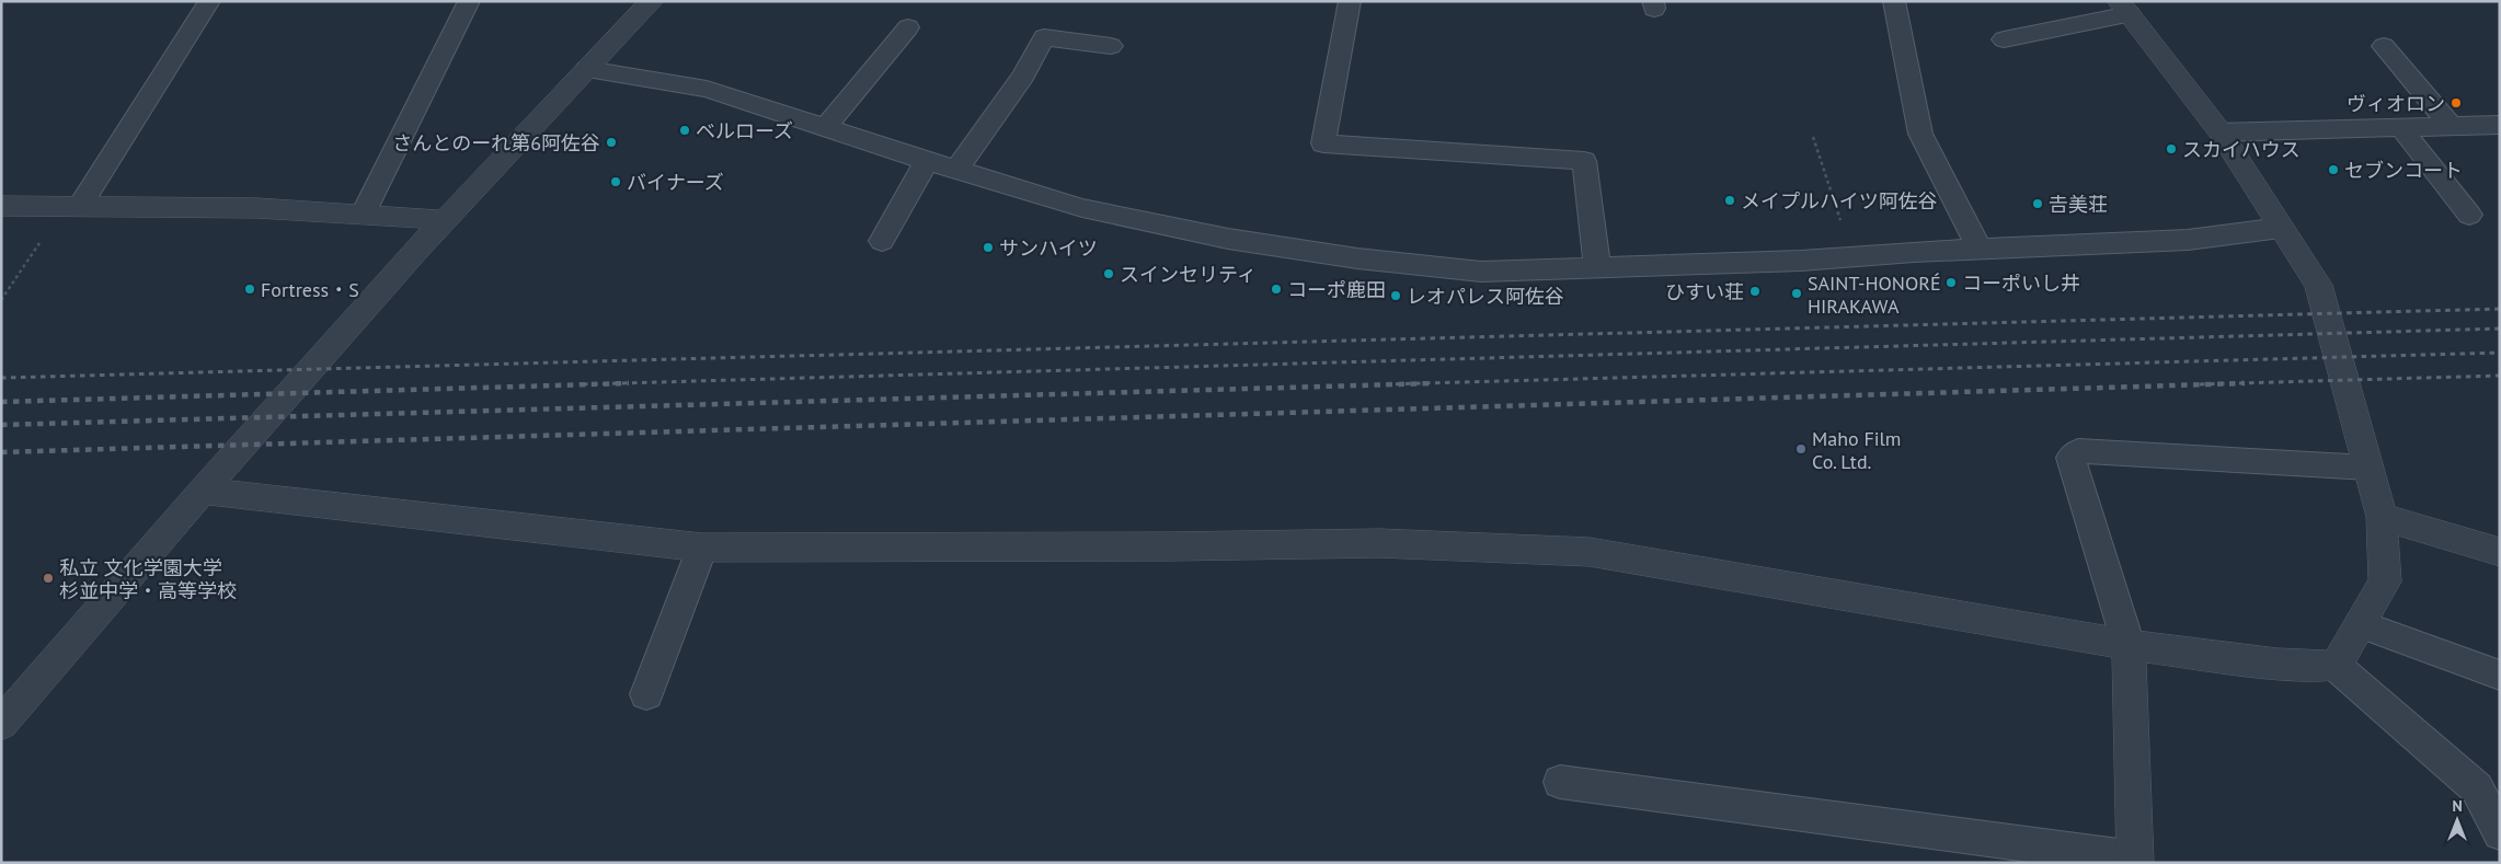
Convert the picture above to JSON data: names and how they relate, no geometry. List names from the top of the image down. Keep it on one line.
{"places":["ヴィオロン","ベルローズ","さんとのーれ第6阿佐谷","スカイハウス","セブンコート","バイナーズ","メイプルハイツ阿佐谷","𠮷美荘","サンハイツ","スインセリティ","コーポいし井","Fortress・S","コーポ鹿田","ひすい荘","SAINT-HONORÉ HIRAKAWA","レオパレス阿佐谷","Maho Film Co. Ltd.","私立 文化学園大学 杉並中学・高等学校"],"north":"top"}
